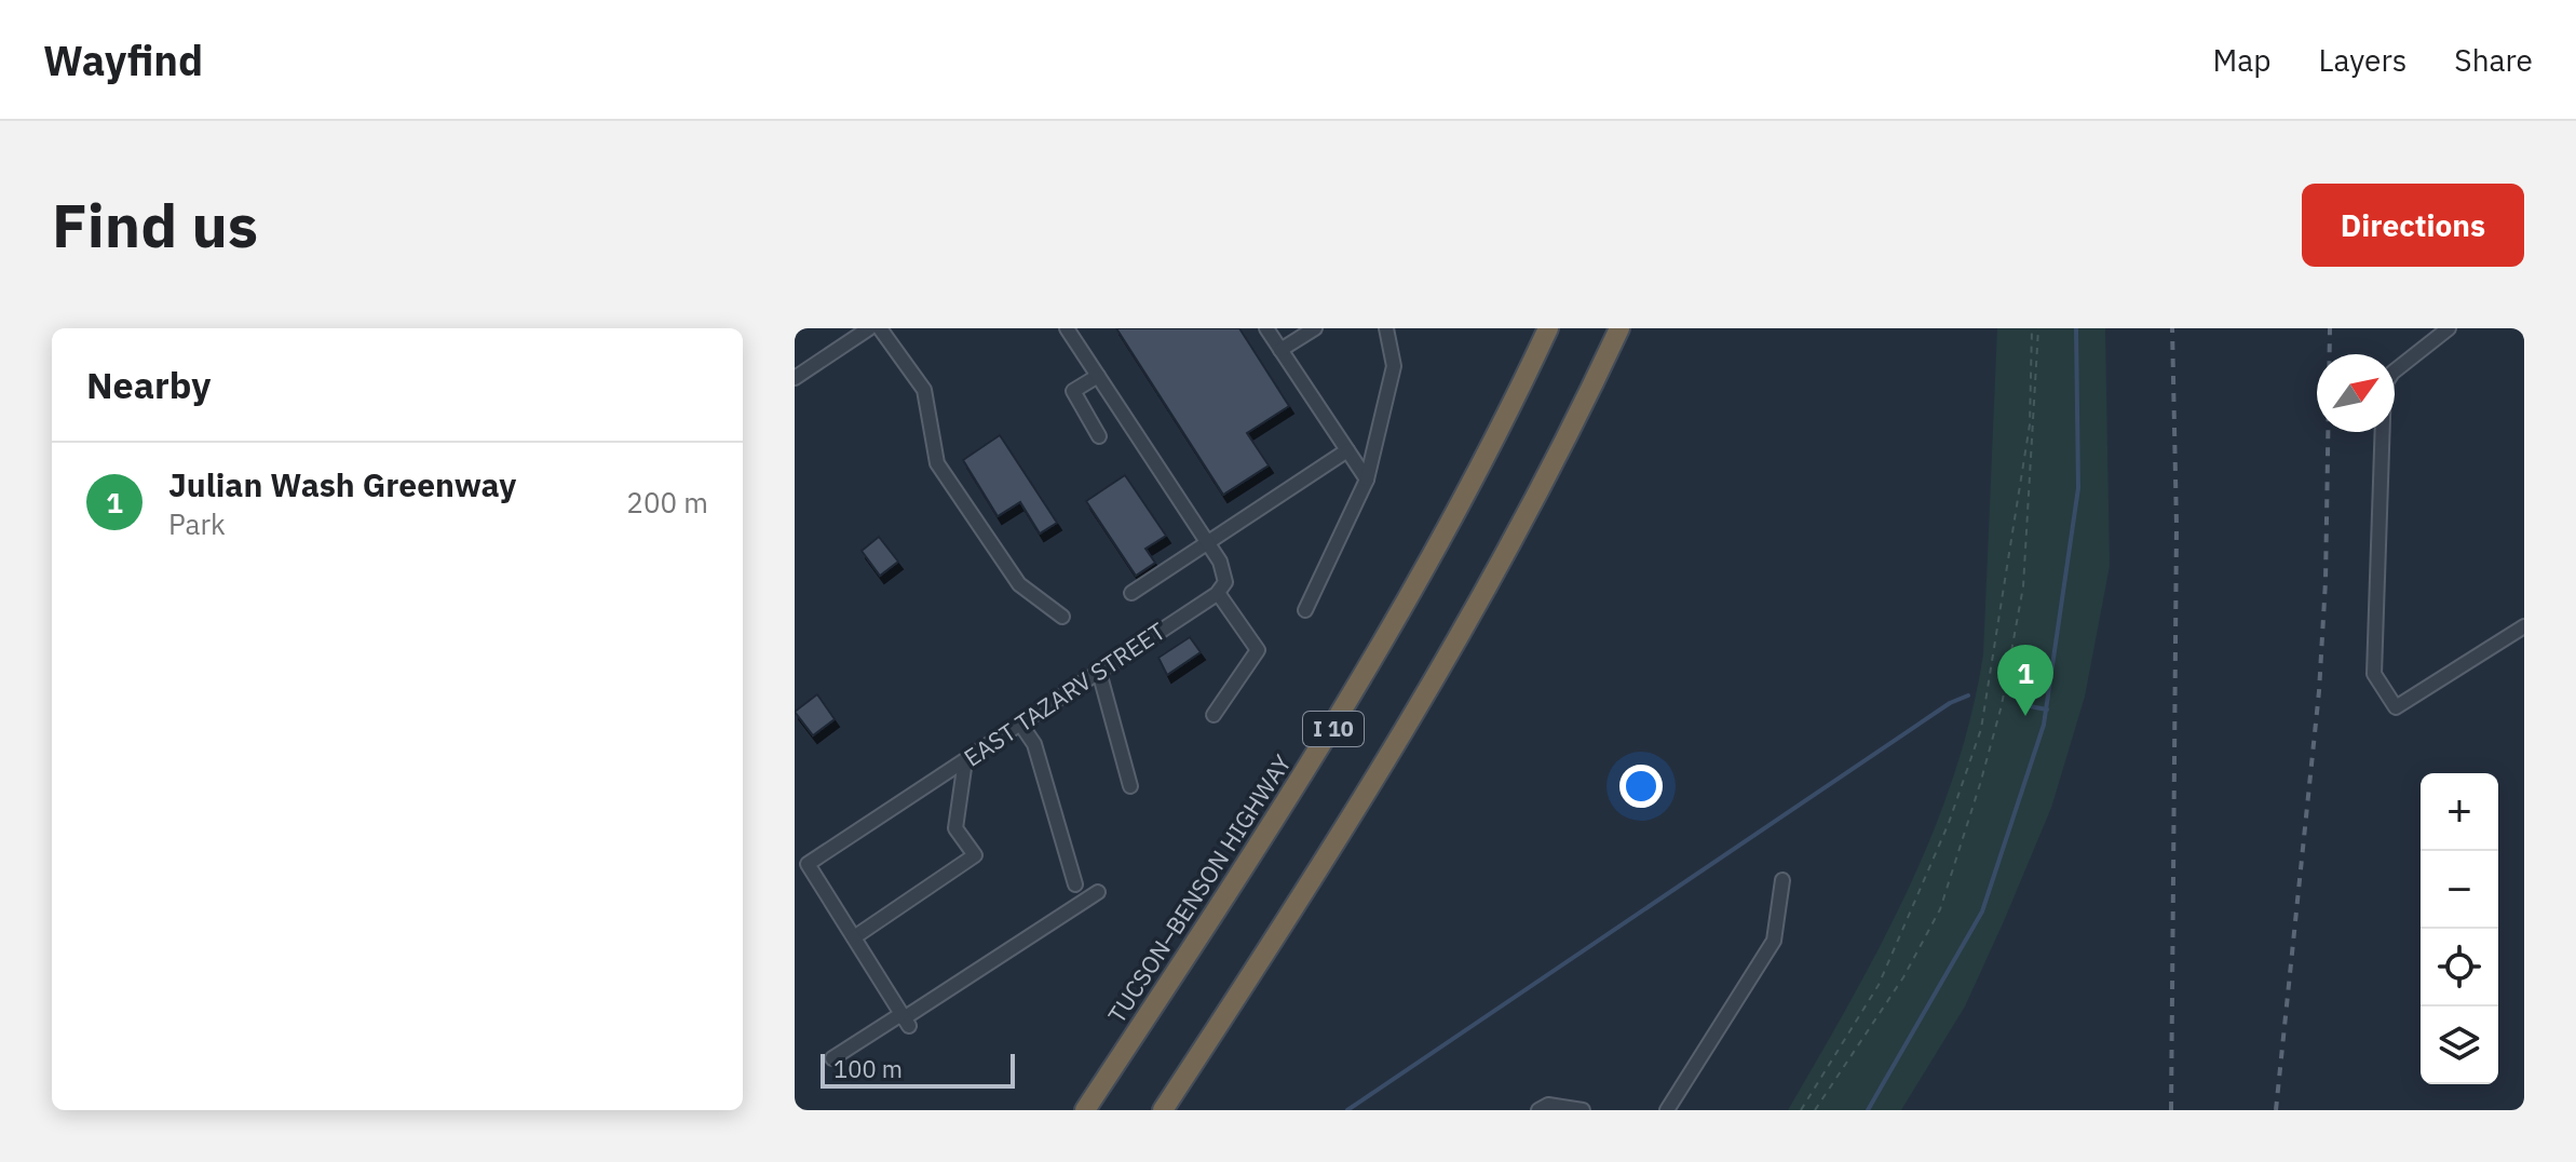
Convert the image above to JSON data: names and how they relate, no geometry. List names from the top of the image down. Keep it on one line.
{"streets":{"highway":["I 10","TUCSON–BENSON HIGHWAY"],"street":["EAST TAZARV STREET"]},"scale_bar":"100 m","north":"top right","page":{"header":"Wayfind","nav":["Map","Layers","Share"],"buttons":"Directions","title":"Find us","heading":"Nearby","list":[{"mark":"1","name":"Julian Wash Greenway","note":"Park","value":"200 m"}],"pins":"1","map_buttons":["+","−"],"scale":"100 m"}}
